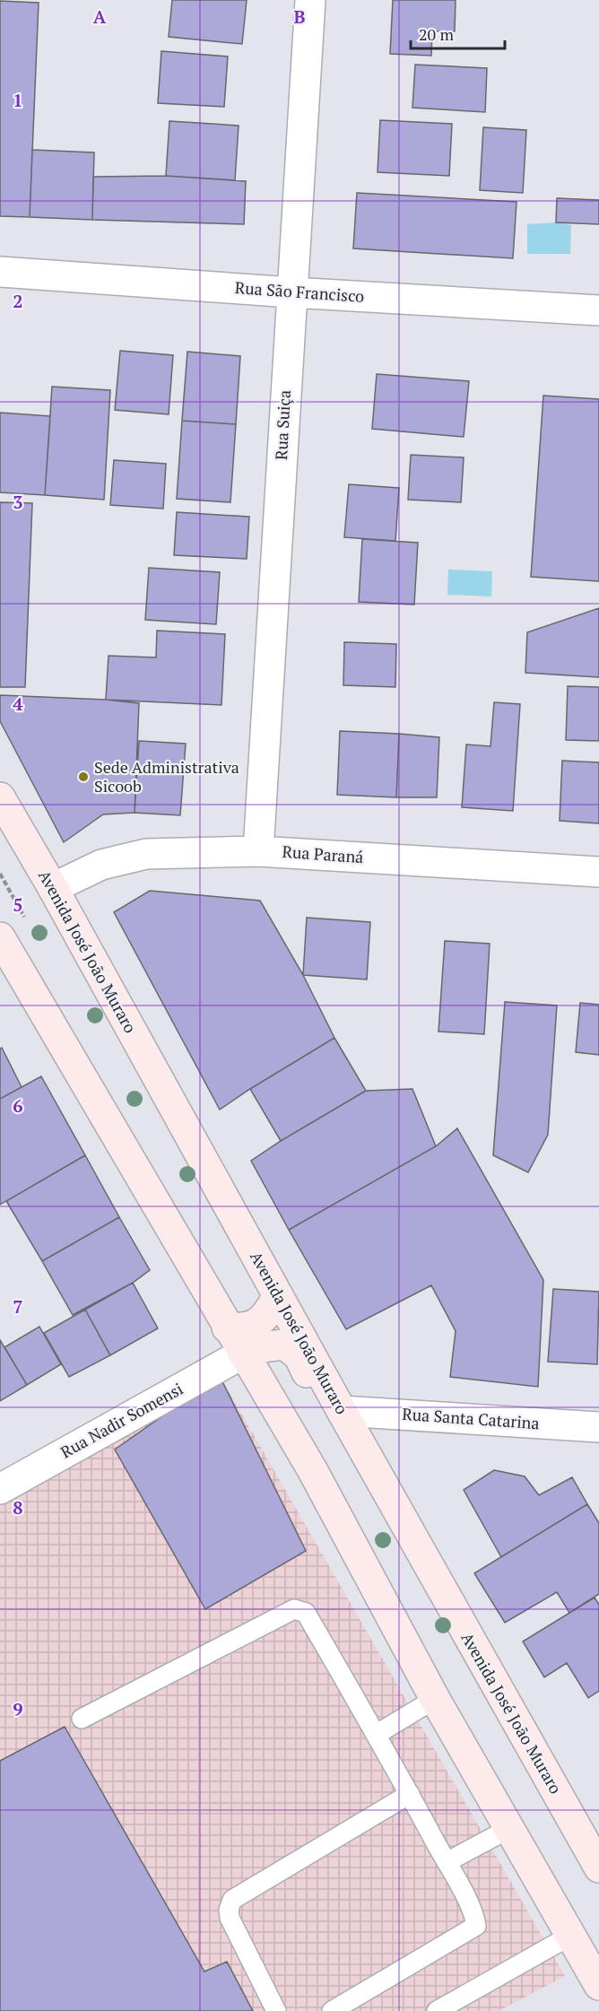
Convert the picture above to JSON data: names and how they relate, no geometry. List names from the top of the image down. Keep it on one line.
{"streets":{"main road":["Avenida José João Muraro"],"street":["Rua São Francisco","Rua Suiça","Rua Paraná","Rua Santa Catarina","Rua Nadir Somensi"]},"crossings":[["Rua São Francisco","Rua Suiça"],["Rua Suiça","Rua Paraná"],["Rua Paraná","Avenida José João Muraro"],["Avenida José João Muraro","Rua Santa Catarina"]],"places":["Sede Administrativa Sicoob"],"scale_bar":"20 m","grid":{"columns":["A","B"],"rows":["1","2","3","4","5","6","7","8","9"]}}
